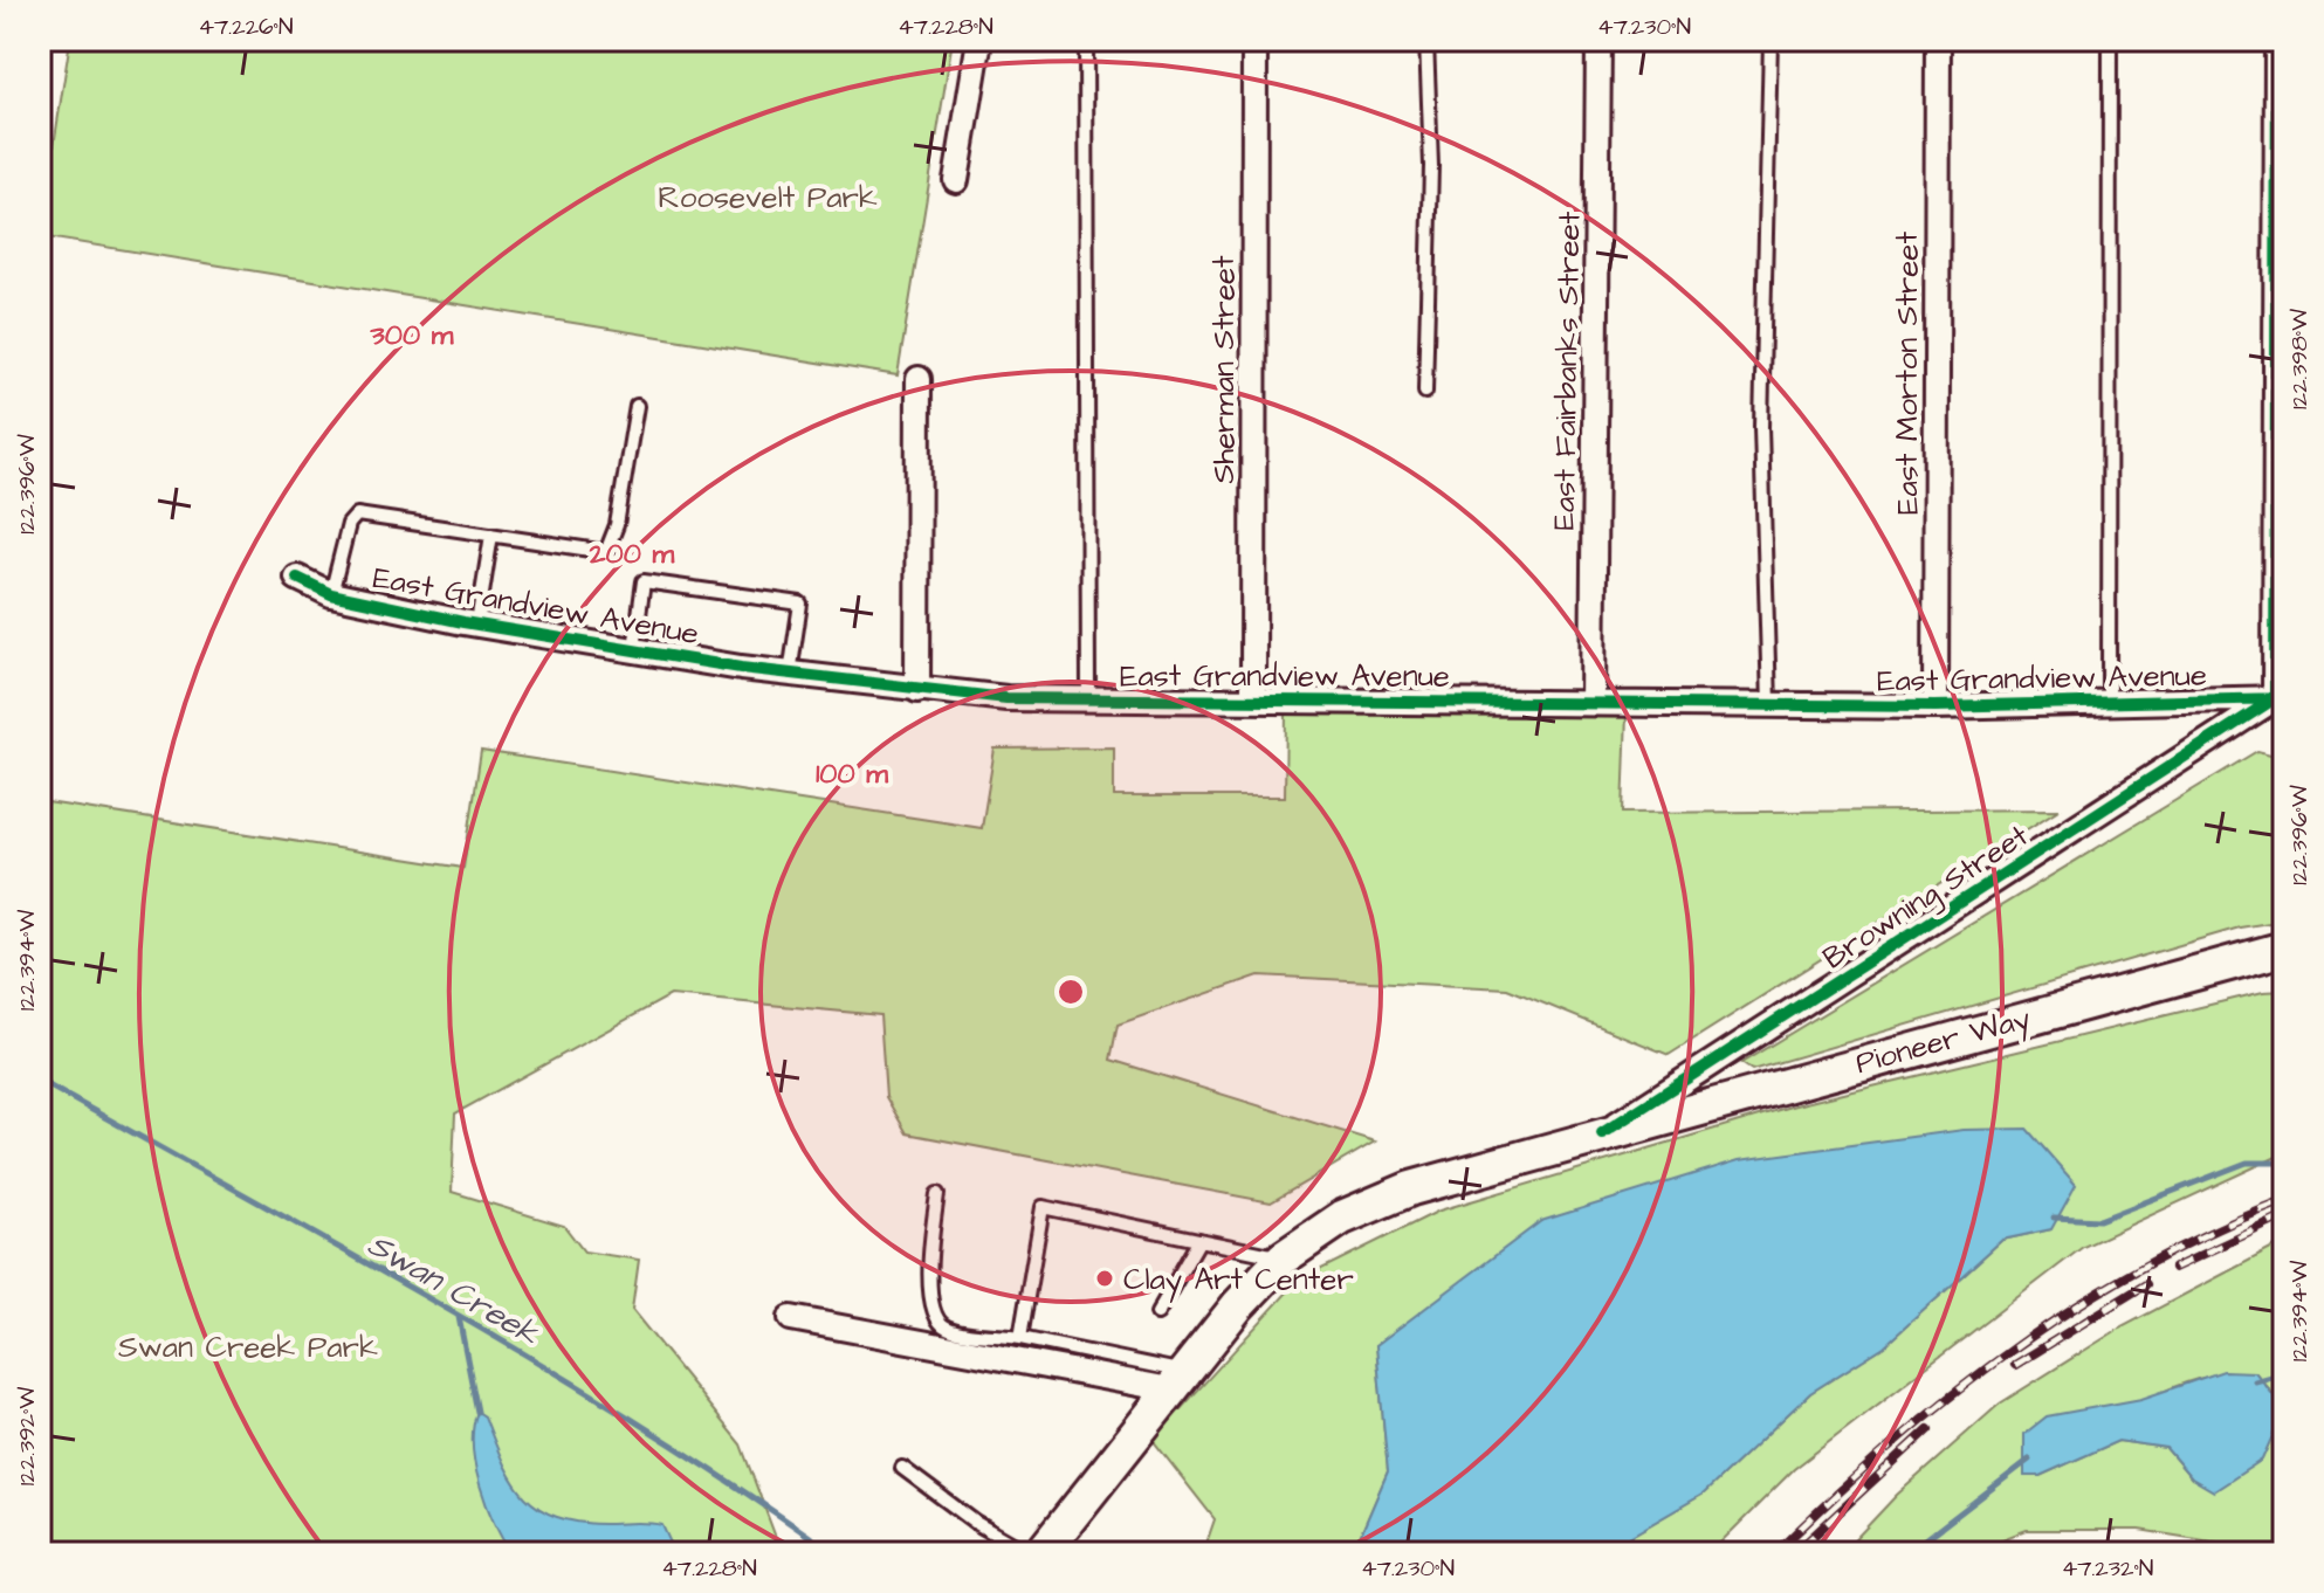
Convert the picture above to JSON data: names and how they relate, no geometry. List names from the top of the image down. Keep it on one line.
{"streets":{"main road":["Pioneer Way"],"street":["Sherman Street","East Fairbanks Street","East Morton Street","East Grandview Avenue","Browning Street"]},"crossings":[["Sherman Street","East Grandview Avenue"],["East Fairbanks Street","East Grandview Avenue"],["East Morton Street","East Grandview Avenue"],["East Grandview Avenue","Browning Street"],["Browning Street","Pioneer Way"]],"water":["Swan Creek"],"parks":["Roosevelt Park","Swan Creek Park"],"places":["Clay Art Center"],"coordinates":["47.226°N","47.228°N","47.230°N","122.398°W","122.396°W","122.394°W","122.392°W","47.232°N"],"rings":["300 m","200 m","100 m"]}
